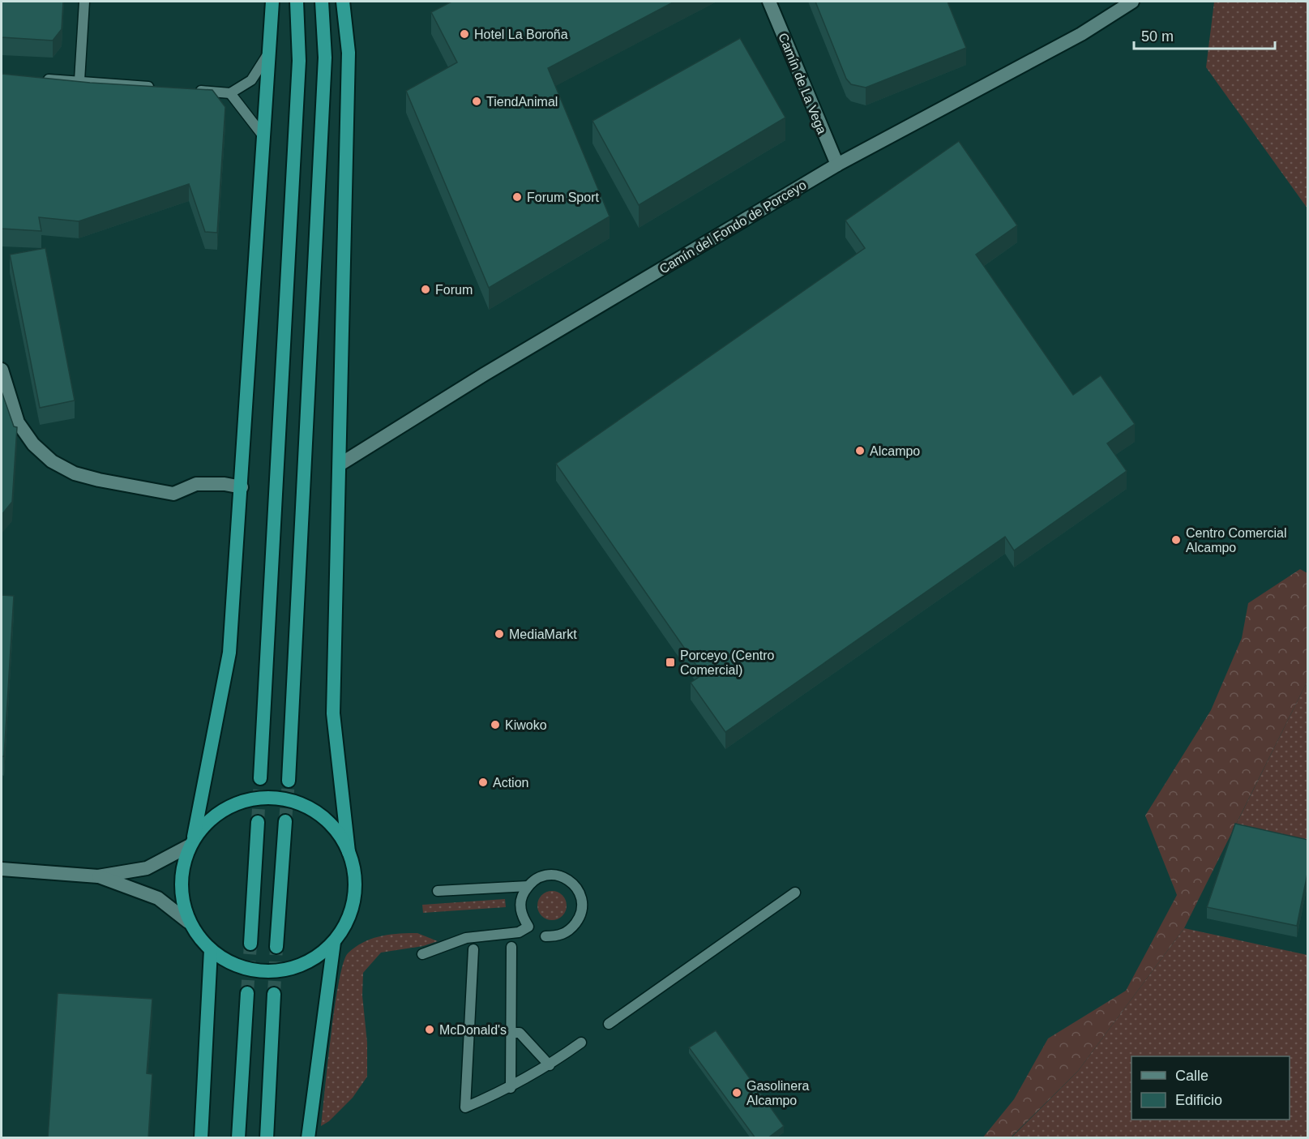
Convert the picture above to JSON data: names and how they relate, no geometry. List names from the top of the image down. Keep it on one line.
{"streets":{"street":["Camín de La Vega","Camín del Fondo de Porceyo"]},"crossings":[["Camín de La Vega","Camín del Fondo de Porceyo"]],"places":{"other":["Hotel La Boroña","TiendAnimal","Forum Sport","Forum","Alcampo","Centro Comercial Alcampo","MediaMarkt","Kiwoko","Action","McDonald's","Gasolinera Alcampo"],"transit":["Porceyo (Centro Comercial)"]},"legend":["Calle","Edificio"],"scale_bar":"50 m"}
